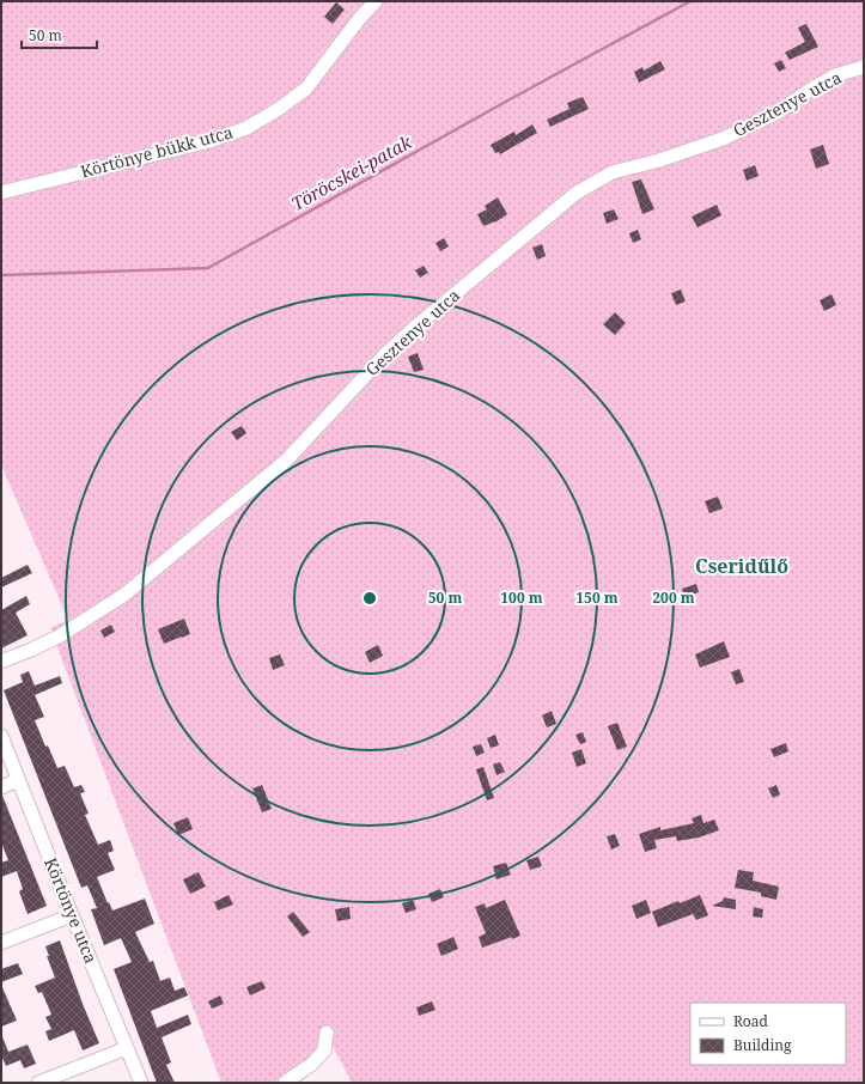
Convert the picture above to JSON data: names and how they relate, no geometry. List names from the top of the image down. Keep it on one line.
{"streets":{"street":["Gesztenye utca","Körtönye bükk utca","Körtönye utca"]},"districts":["Cseridűlő"],"water":["Töröcskei-patak"],"legend":["Road","Building"],"scale_bar":"50 m","rings":["50 m","100 m","150 m","200 m"]}
